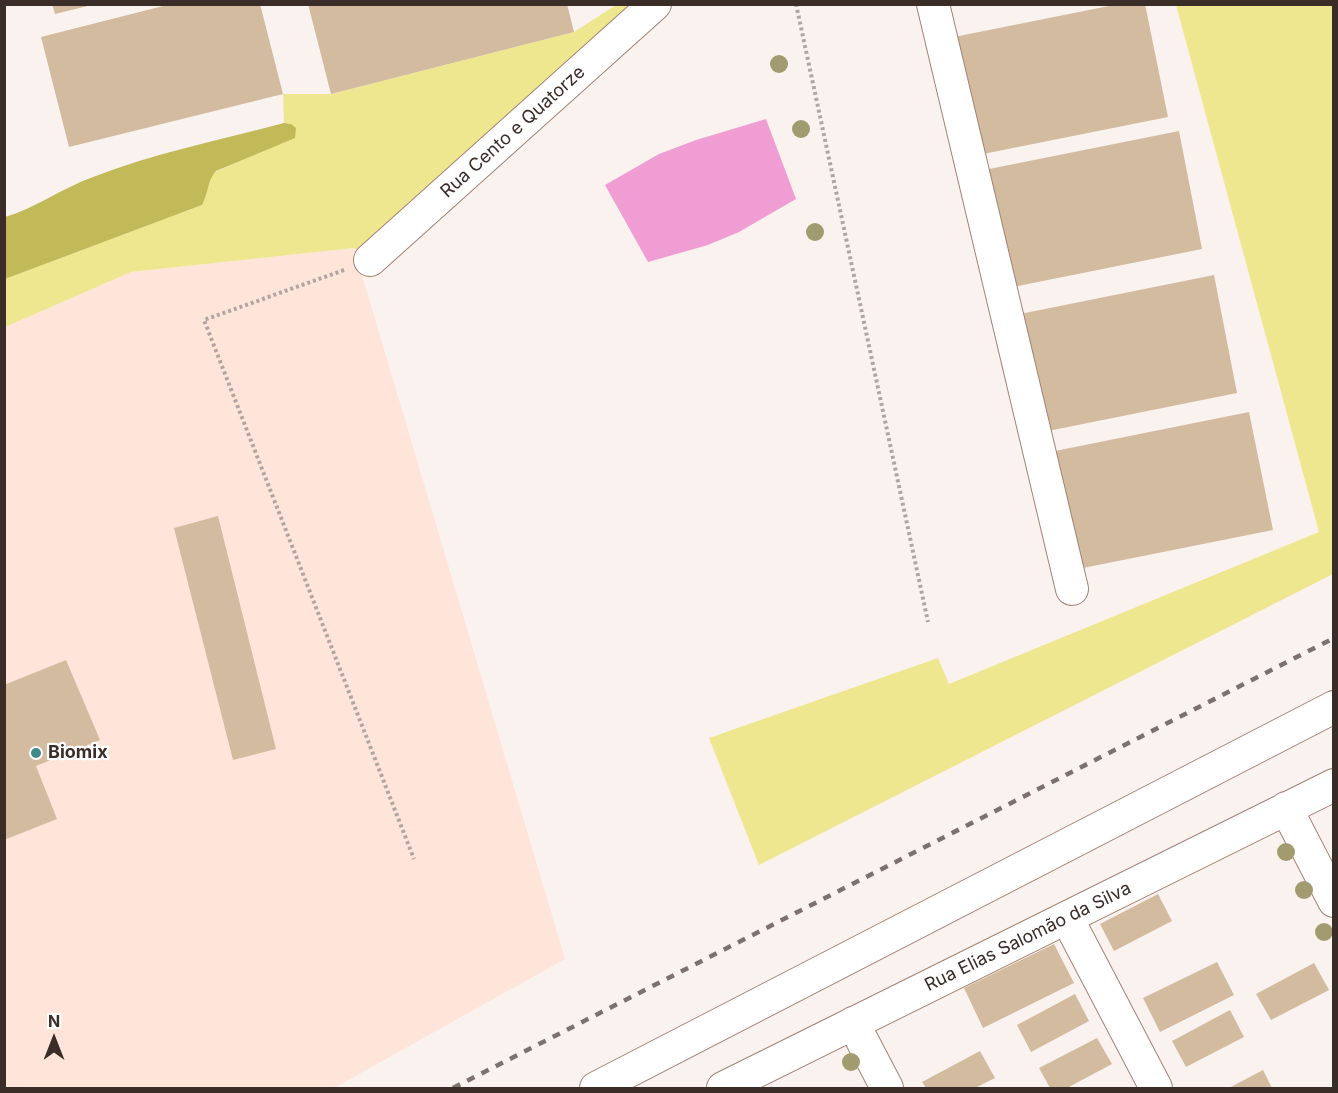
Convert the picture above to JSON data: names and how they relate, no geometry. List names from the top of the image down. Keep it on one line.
{"streets":{"street":["Rua Cento e Quatorze","Rua Elias Salomão da Silva"]},"places":["Biomix"],"north":"top"}
